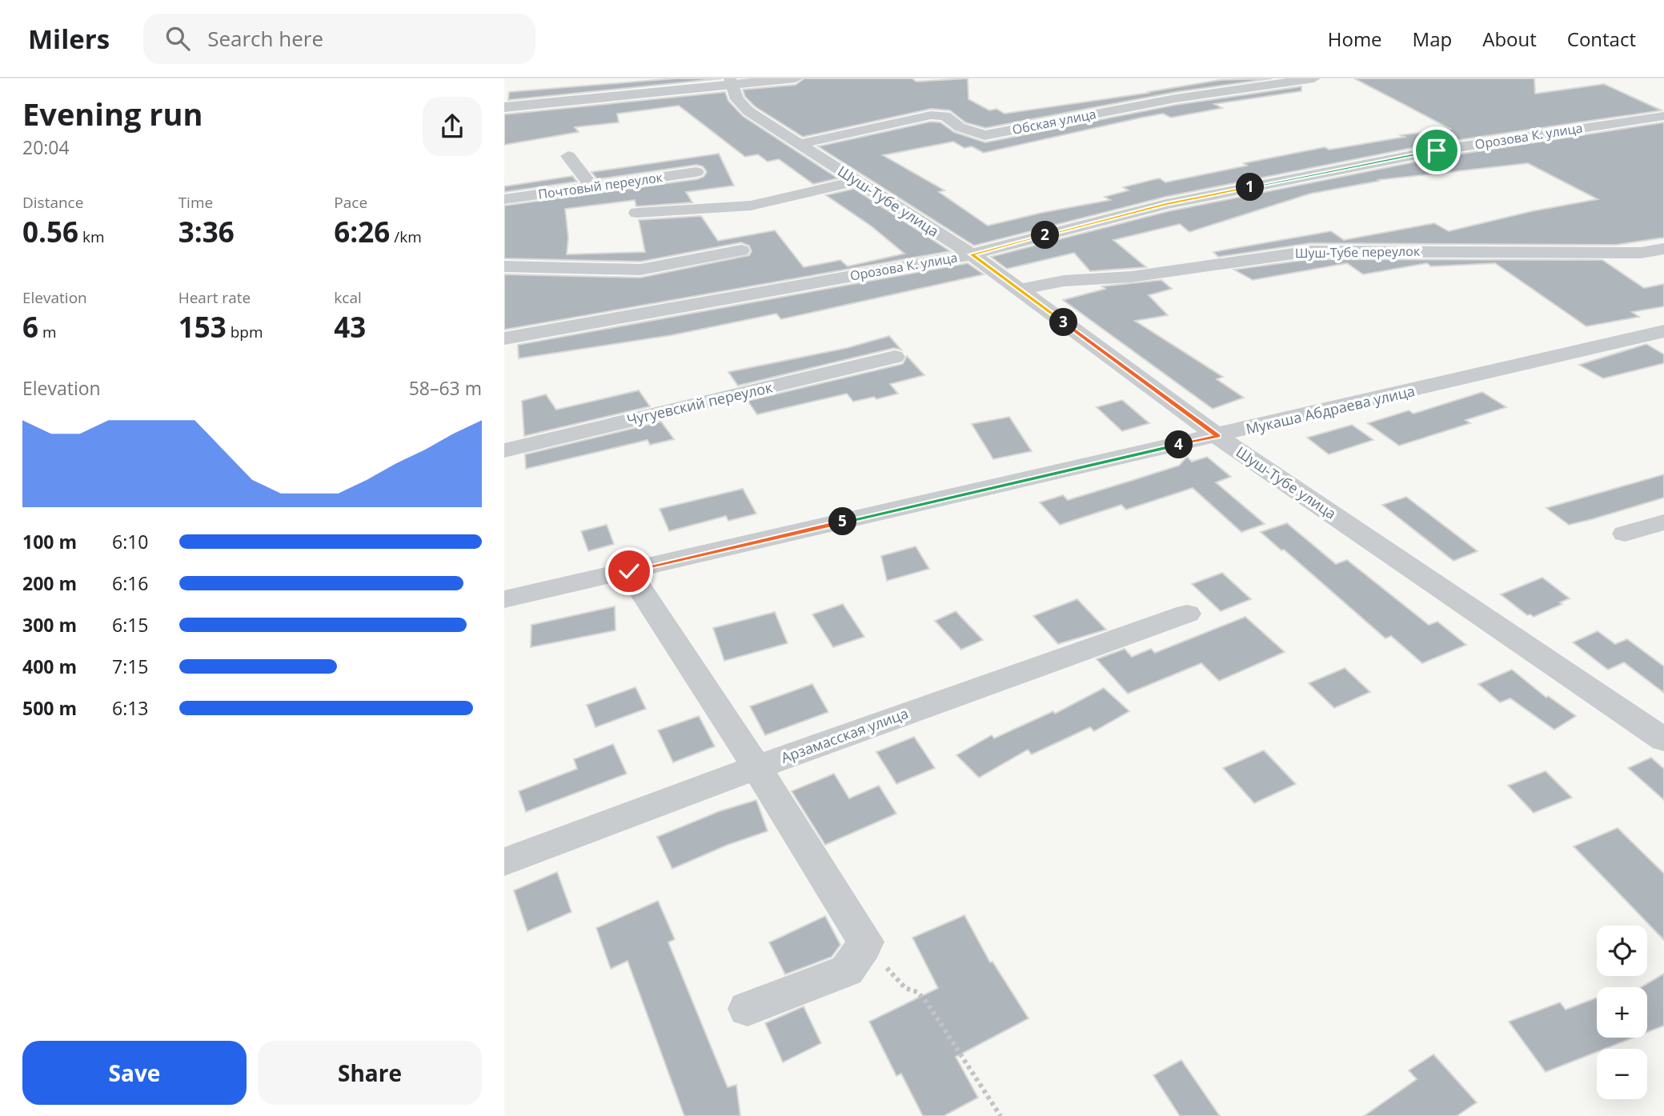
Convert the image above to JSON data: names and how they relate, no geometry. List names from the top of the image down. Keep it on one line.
{"streets":{"street":["Обская улица","Орозова К. улица","Почтовый переулок","Шуш-Тубе улица","Шуш-Тубе переулок","Чугуевский переулок","Мукаша Абдраева улица","Арзамасская улица"]},"crossings":[["Обская улица","Шуш-Тубе улица"],["Орозова К. улица","Шуш-Тубе улица"],["Шуш-Тубе улица","Шуш-Тубе переулок"],["Шуш-Тубе улица","Мукаша Абдраева улица"]],"page":{"header":"Milers","search":"Search here","nav":["Home","Map","About","Contact"],"heading":["Evening run","20:04"],"pins":["1","2","3","4","5"],"stats":[["Distance","0.56 km"],["Time","3:36"],["Pace","6:26 /km"],["Elevation","6 m"],["Heart rate","153 bpm"],["kcal","43"]],"chart":["Elevation","58–63 m"],"list":[{"name":"100 m","note":"6:10"},{"name":"200 m","note":"6:16"},{"name":"300 m","note":"6:15"},{"name":"400 m","note":"7:15"},{"name":"500 m","note":"6:13"}],"map_buttons":["+","−"],"buttons":["Save","Share"]}}
